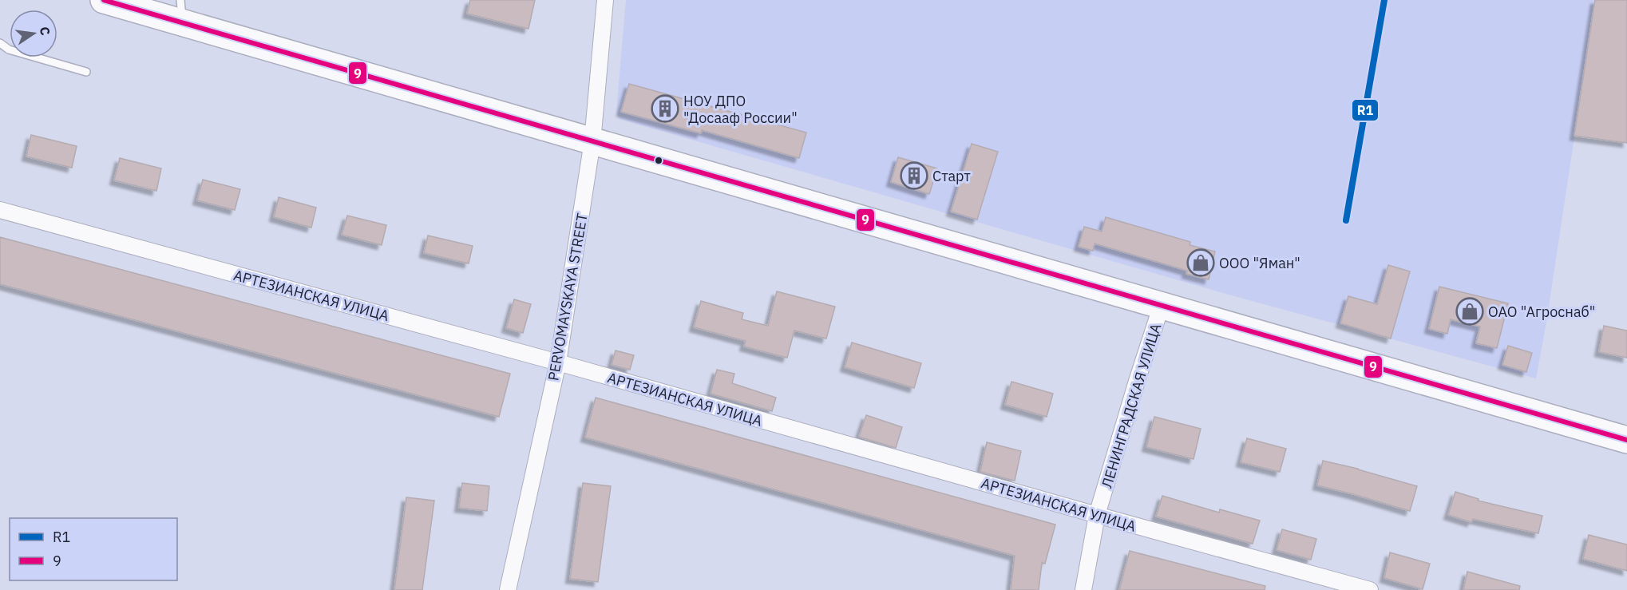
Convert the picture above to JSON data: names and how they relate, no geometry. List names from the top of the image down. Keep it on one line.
{"streets":{"street":["АРТЕЗИАНСКАЯ УЛИЦА","PERVOMAYSKAYA STREET","ЛЕНИНГРАДСКАЯ УЛИЦА"]},"crossings":[["АРТЕЗИАНСКАЯ УЛИЦА","PERVOMAYSKAYA STREET"],["АРТЕЗИАНСКАЯ УЛИЦА","ЛЕНИНГРАДСКАЯ УЛИЦА"]],"places":{"building":["НОУ ДПО \"Досааф России\"","Старт"],"shop":["ООО \"Яман\"","ОАО \"Агроснаб\""]},"lines":["transit line R1","transit line 9"],"legend":["R1","9"],"north":"right"}
